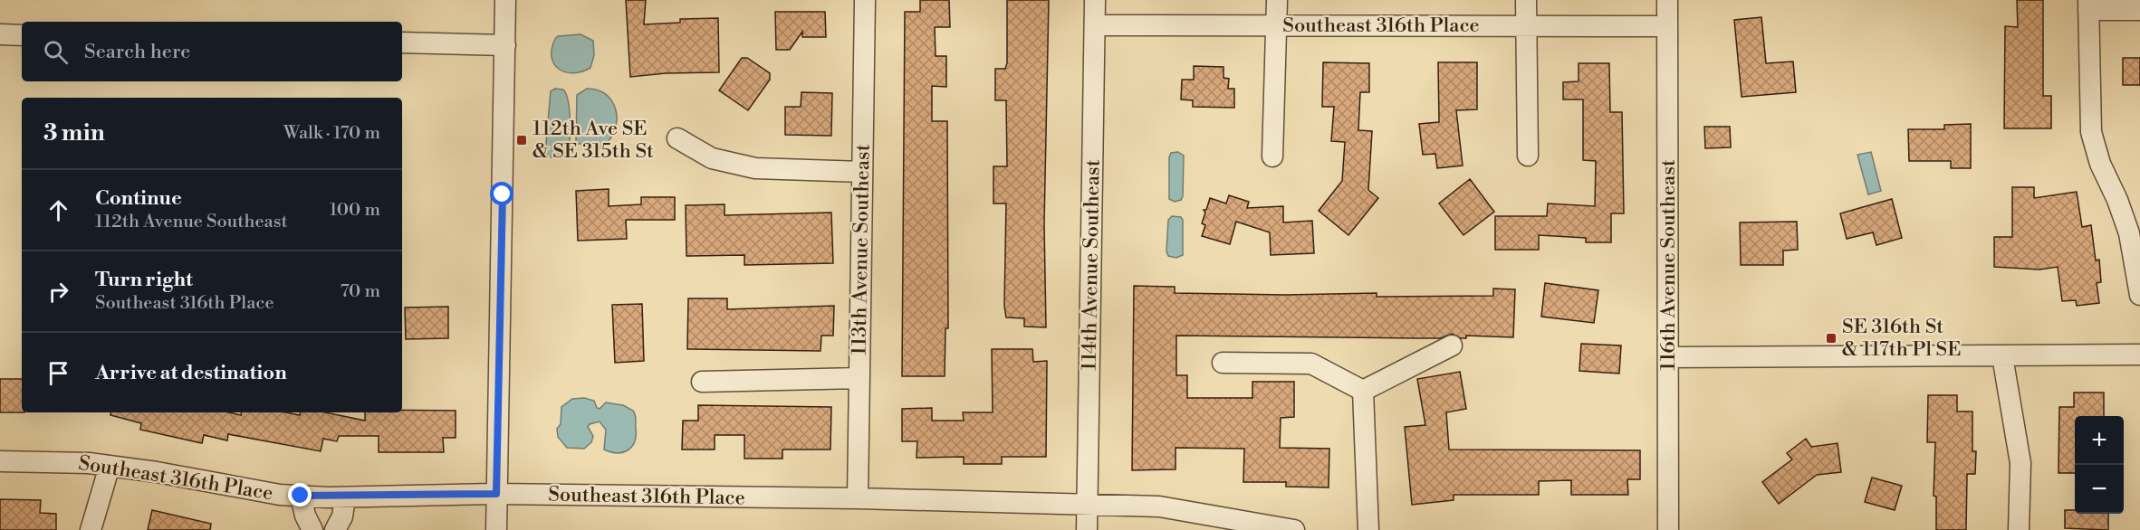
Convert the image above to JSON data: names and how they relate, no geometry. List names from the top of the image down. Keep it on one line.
{"streets":{"street":["Southeast 316th Place","113th Avenue Southeast","114th Avenue Southeast","116th Avenue Southeast"]},"crossings":[["Southeast 316th Place","113th Avenue Southeast"],["Southeast 316th Place","114th Avenue Southeast"],["Southeast 316th Place","116th Avenue Southeast"]],"places":{"transit":["112th Ave SE & SE 315th St","SE 316th St & 117th Pl SE"]},"page":{"search":"Search here","heading":["3 min","Walk · 170 m"],"list":[["Continue","112th Avenue Southeast","100 m"],["Turn right","Southeast 316th Place","70 m"],"Arrive at destination"],"map_buttons":["+","−"]}}
